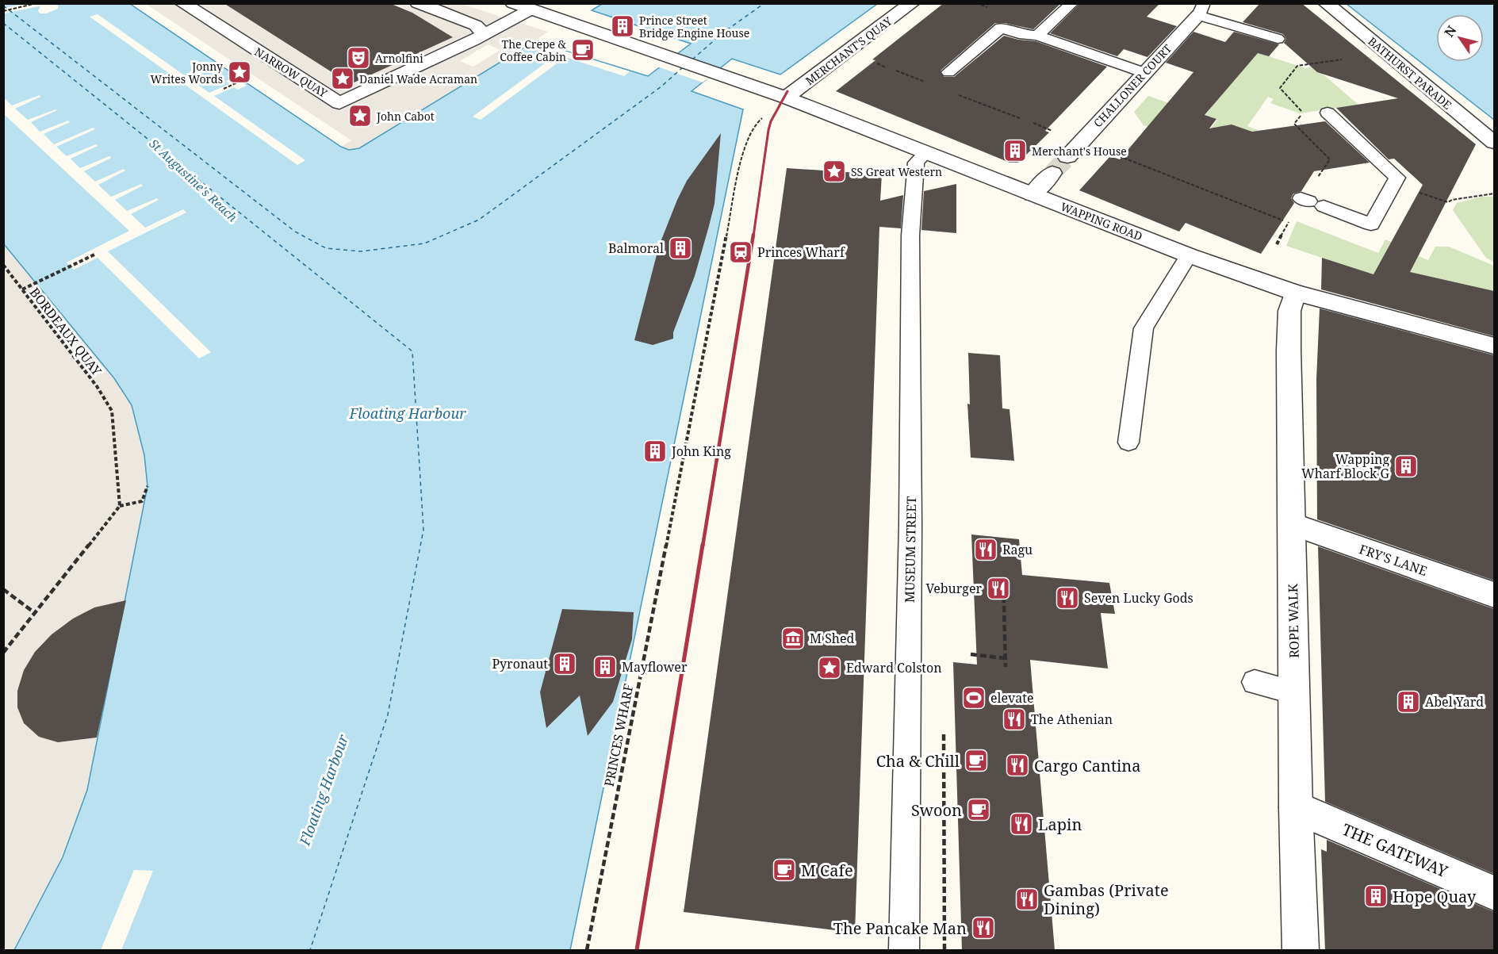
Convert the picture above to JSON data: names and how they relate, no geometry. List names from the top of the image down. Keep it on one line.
{"streets":{"street":["MERCHANT'S QUAY","NARROW QUAY","BATHURST PARADE","CHALLONER COURT","WAPPING ROAD","FRY'S LANE","ROPE WALK","THE GATEWAY"],"lane":["MUSEUM STREET"],"path":["BORDEAUX QUAY","PRINCES WHARF"]},"crossings":[["MERCHANT'S QUAY","WAPPING ROAD"],["NARROW QUAY","WAPPING ROAD"],["WAPPING ROAD","MUSEUM STREET"],["WAPPING ROAD","ROPE WALK"],["FRY'S LANE","ROPE WALK"],["ROPE WALK","THE GATEWAY"]],"water":["St Augustine's Reach","Floating Harbour"],"places":{"building":["Prince Street Bridge Engine House","Merchant's House","Balmoral","John King","Wapping Wharf Block G","Pyronaut","Mayflower","Abel Yard","Hope Quay"],"cafe":["The Crepe & Coffee Cabin","Cha & Chill","Swoon","M Cafe"],"theatre":["Arnolfini"],"place":["Jonny Writes Words","Daniel Wade Acraman","John Cabot","SS Great Western","Edward Colston"],"station":["Princes Wharf"],"restaurant":["Ragu","Veburger","Seven Lucky Gods","The Athenian","Cargo Cantina","Lapin","Gambas (Private Dining)","The Pancake Man"],"museum":["M Shed"],"sports":["elevate"]},"north":"top left"}
